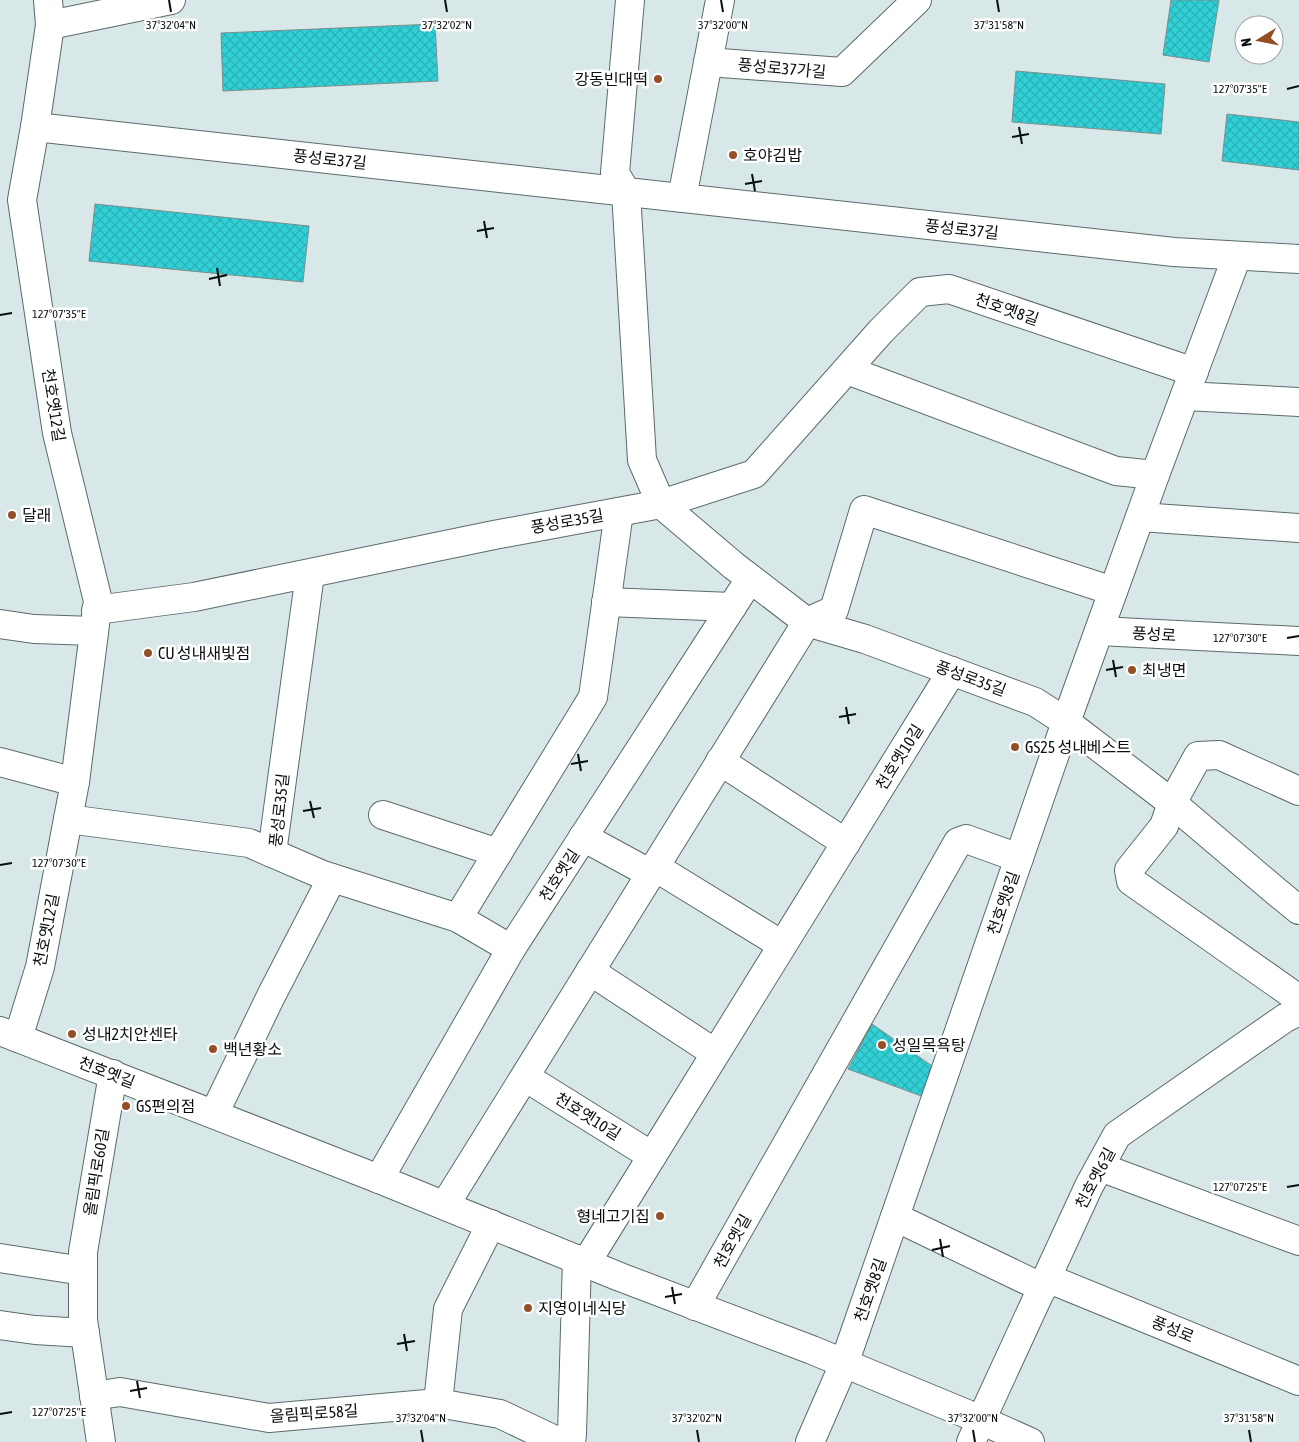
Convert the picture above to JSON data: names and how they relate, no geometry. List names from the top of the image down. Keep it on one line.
{"streets":{"street":["풍성로37가길","풍성로37길","천호옛8길","천호옛12길","풍성로35길","풍성로","천호옛10길","천호옛길","올림픽로60길","천호옛6길","올림픽로58길"]},"crossings":[["풍성로37길","천호옛8길"],["풍성로37길","천호옛12길"],["천호옛8길","풍성로35길"],["천호옛8길","풍성로"],["천호옛8길","천호옛길"],["천호옛12길","풍성로35길"],["천호옛12길","천호옛길"],["풍성로35길","천호옛10길"],["풍성로35길","천호옛길"],["풍성로","천호옛6길"],["천호옛10길","천호옛길"],["천호옛길","올림픽로60길"],["천호옛길","천호옛6길"],["올림픽로60길","올림픽로58길"]],"places":["강동빈대떡","호야김밥","달래","CU 성내새빛점","최냉면","GS25 성내베스트","성내2치안센타","성일목욕탕","백년황소","GS편의점","형네고기집","지영이네식당"],"north":"left","coordinates":["37°32'04\"N","37°32'02\"N","37°32'00\"N","37°31'58\"N","127°07'35\"E","127°07'30\"E","127°07'25\"E"]}
